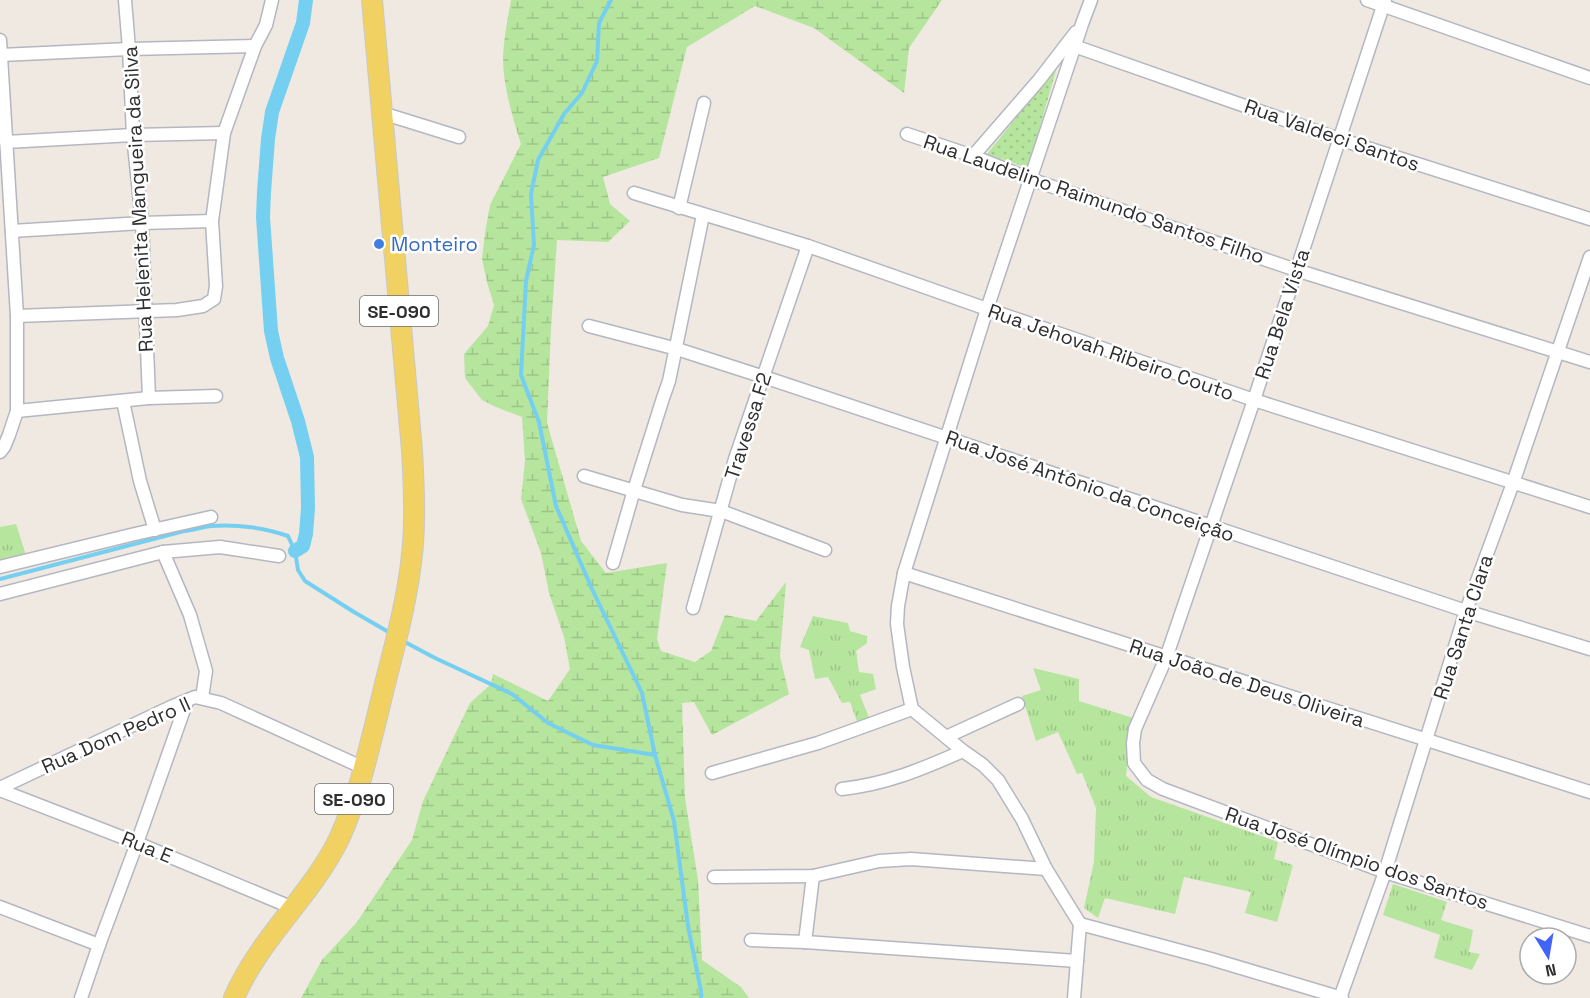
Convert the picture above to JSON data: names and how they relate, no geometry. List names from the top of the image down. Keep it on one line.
{"streets":{"main road":["SE-090"],"street":["Rua Valdeci Santos","Rua Helenita Mangueira da Silva","Rua Laudelino Raimundo Santos Filho","Rua Bela Vista","Rua Jehovah Ribeiro Couto","Travessa F2","Rua José Antônio da Conceição","Rua Santa Clara","Rua João de Deus Oliveira","Rua Dom Pedro II","Rua E","Rua José Olímpio dos Santos"]},"crossings":[["Rua Valdeci Santos","Rua Bela Vista"],["Rua Laudelino Raimundo Santos Filho","Rua Bela Vista"],["Rua Laudelino Raimundo Santos Filho","Rua Santa Clara"],["SE-090","Rua Dom Pedro II"],["SE-090","Rua E"],["Rua Bela Vista","Rua Jehovah Ribeiro Couto"],["Rua Bela Vista","Rua José Antônio da Conceição"],["Rua Bela Vista","Rua João de Deus Oliveira"],["Rua Bela Vista","Rua José Olímpio dos Santos"],["Rua Jehovah Ribeiro Couto","Travessa F2"],["Rua Jehovah Ribeiro Couto","Rua Santa Clara"],["Travessa F2","Rua José Antônio da Conceição"],["Rua José Antônio da Conceição","Rua Santa Clara"],["Rua Santa Clara","Rua João de Deus Oliveira"],["Rua Santa Clara","Rua José Olímpio dos Santos"],["Rua Dom Pedro II","Rua E"]],"places":["Monteiro"],"north":"bottom"}
